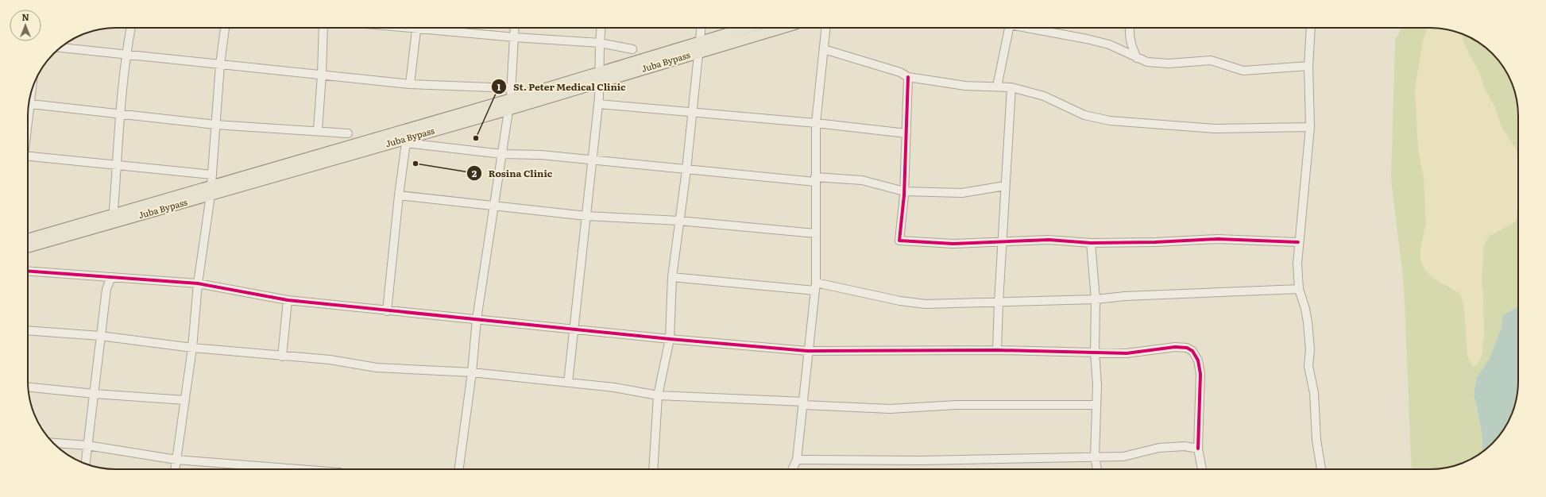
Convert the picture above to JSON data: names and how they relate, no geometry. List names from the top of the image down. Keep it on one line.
{"streets":{"main road":["Juba Bypass"]},"places":["St. Peter Medical Clinic","Rosina Clinic"],"north":"top"}
